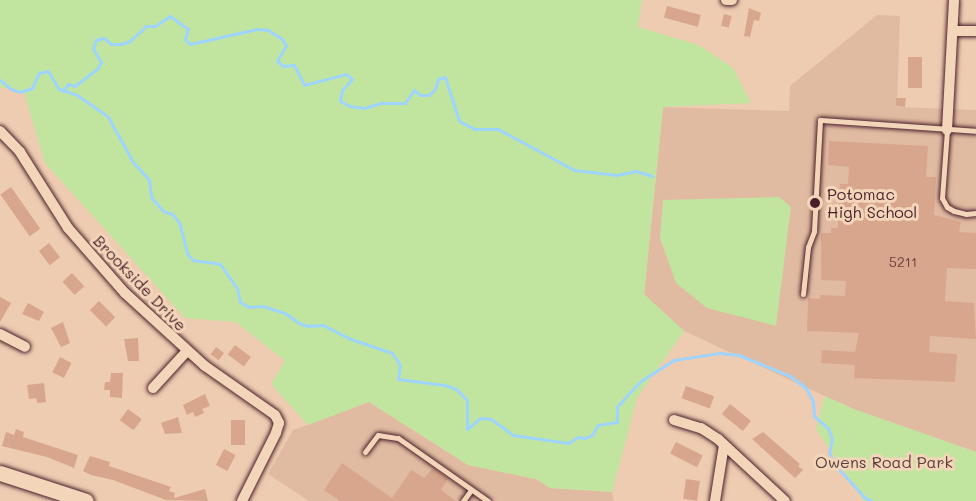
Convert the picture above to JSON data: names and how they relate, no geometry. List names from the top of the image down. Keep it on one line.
{"streets":{"street":["Brookside Drive"]},"parks":["Owens Road Park"],"places":["Potomac High School"],"house_numbers":["5211"]}
